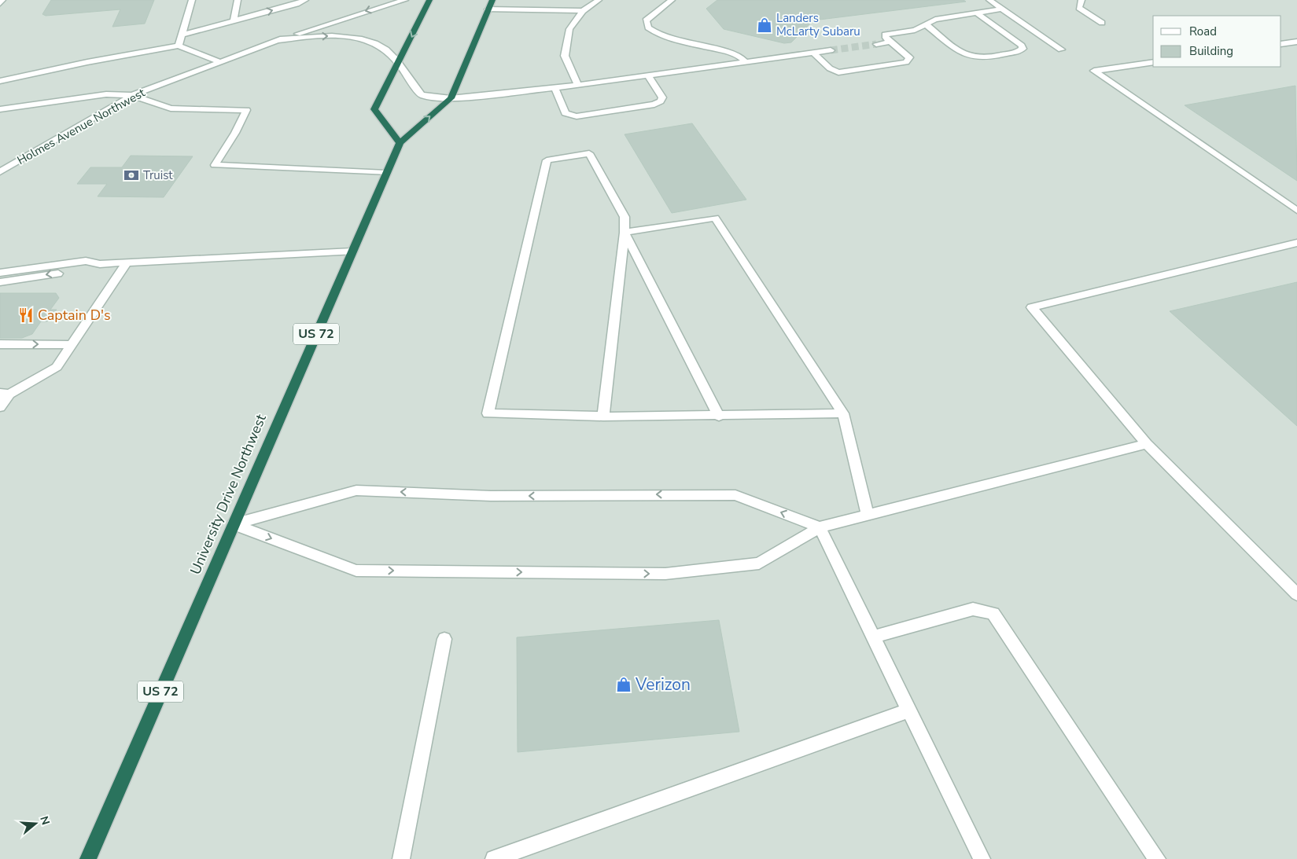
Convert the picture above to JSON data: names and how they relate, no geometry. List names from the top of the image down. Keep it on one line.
{"streets":{"highway":["US 72","University Drive Northwest"],"street":["Holmes Avenue Northwest"]},"crossings":[["Holmes Avenue Northwest","University Drive Northwest"]],"places":{"shop":["Landers McLarty Subaru","Verizon"],"bank":["Truist"],"restaurant":["Captain D's"]},"legend":["Road","Building"],"north":"right"}
